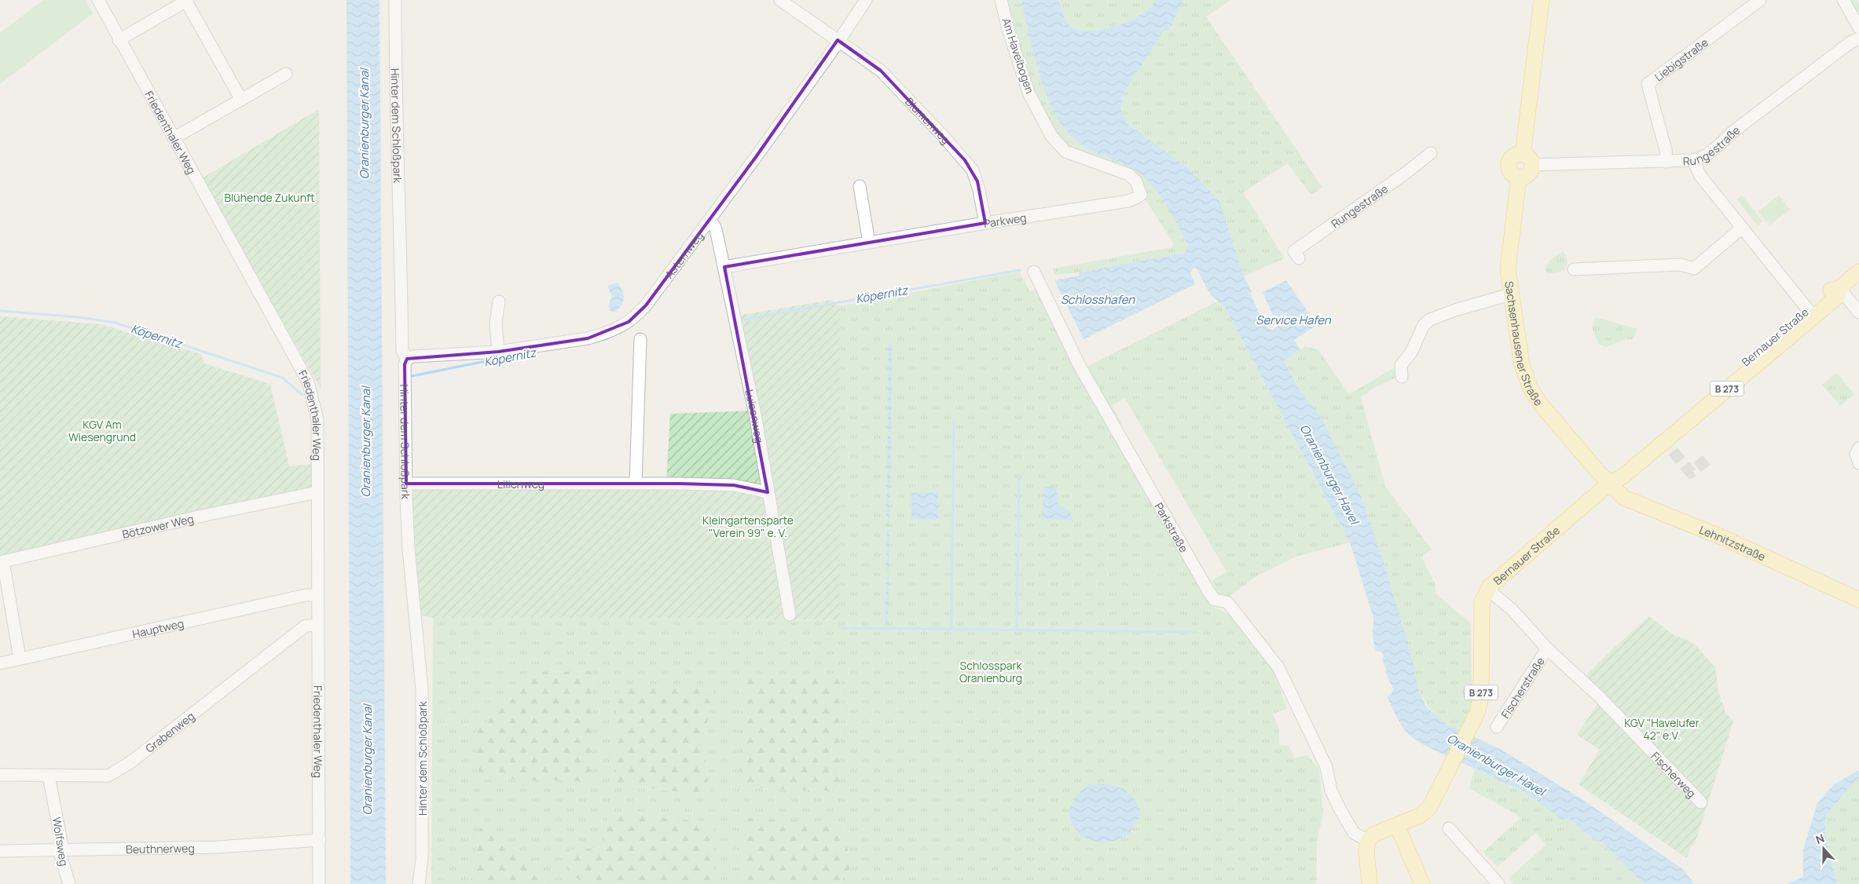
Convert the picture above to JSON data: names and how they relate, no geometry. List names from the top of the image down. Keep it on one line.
{"streets":{"main road":["Bernauer Straße","Sachsenhausener Straße","B 273","Lehnitzstraße"],"street":["Am Havelbogen","Liebigstraße","Blumenweg","Hinter dem Schloßpark","Friedenthaler Weg","Rungestraße","Parkweg","Asternweg","Luisenweg","Lilienweg","Bötzower Weg","Parkstraße","Hauptweg","Fischerstraße","Grabenweg","Fischerweg","Wolfsweg","Beuthnerweg"]},"crossings":[["Am Havelbogen","Parkweg"],["Liebigstraße","Rungestraße"],["Blumenweg","Parkweg"],["Blumenweg","Asternweg"],["Hinter dem Schloßpark","Asternweg"],["Hinter dem Schloßpark","Lilienweg"],["Friedenthaler Weg","Bötzower Weg"],["Friedenthaler Weg","Hauptweg"],["Friedenthaler Weg","Grabenweg"],["Friedenthaler Weg","Beuthnerweg"],["Rungestraße","Sachsenhausener Straße"],["Parkweg","Luisenweg"],["Asternweg","Luisenweg"],["Bernauer Straße","Sachsenhausener Straße"],["Bernauer Straße","B 273"],["Bernauer Straße","Lehnitzstraße"],["Bernauer Straße","Fischerstraße"],["Sachsenhausener Straße","Lehnitzstraße"],["B 273","Parkstraße"],["Luisenweg","Lilienweg"],["Fischerstraße","Fischerweg"],["Grabenweg","Wolfsweg"],["Wolfsweg","Beuthnerweg"]],"water":["Oranienburger Kanal","Köpernitz","Schlosshafen","Service Hafen","Oranienburger Havel"],"parks":["Blühende Zukunft","KGV Am Wiesengrund","Kleingartensparte \"Verein 99\" e. V.","Schlosspark Oranienburg","KGV \"Havelufer 42\" e.V."],"north":"top"}
